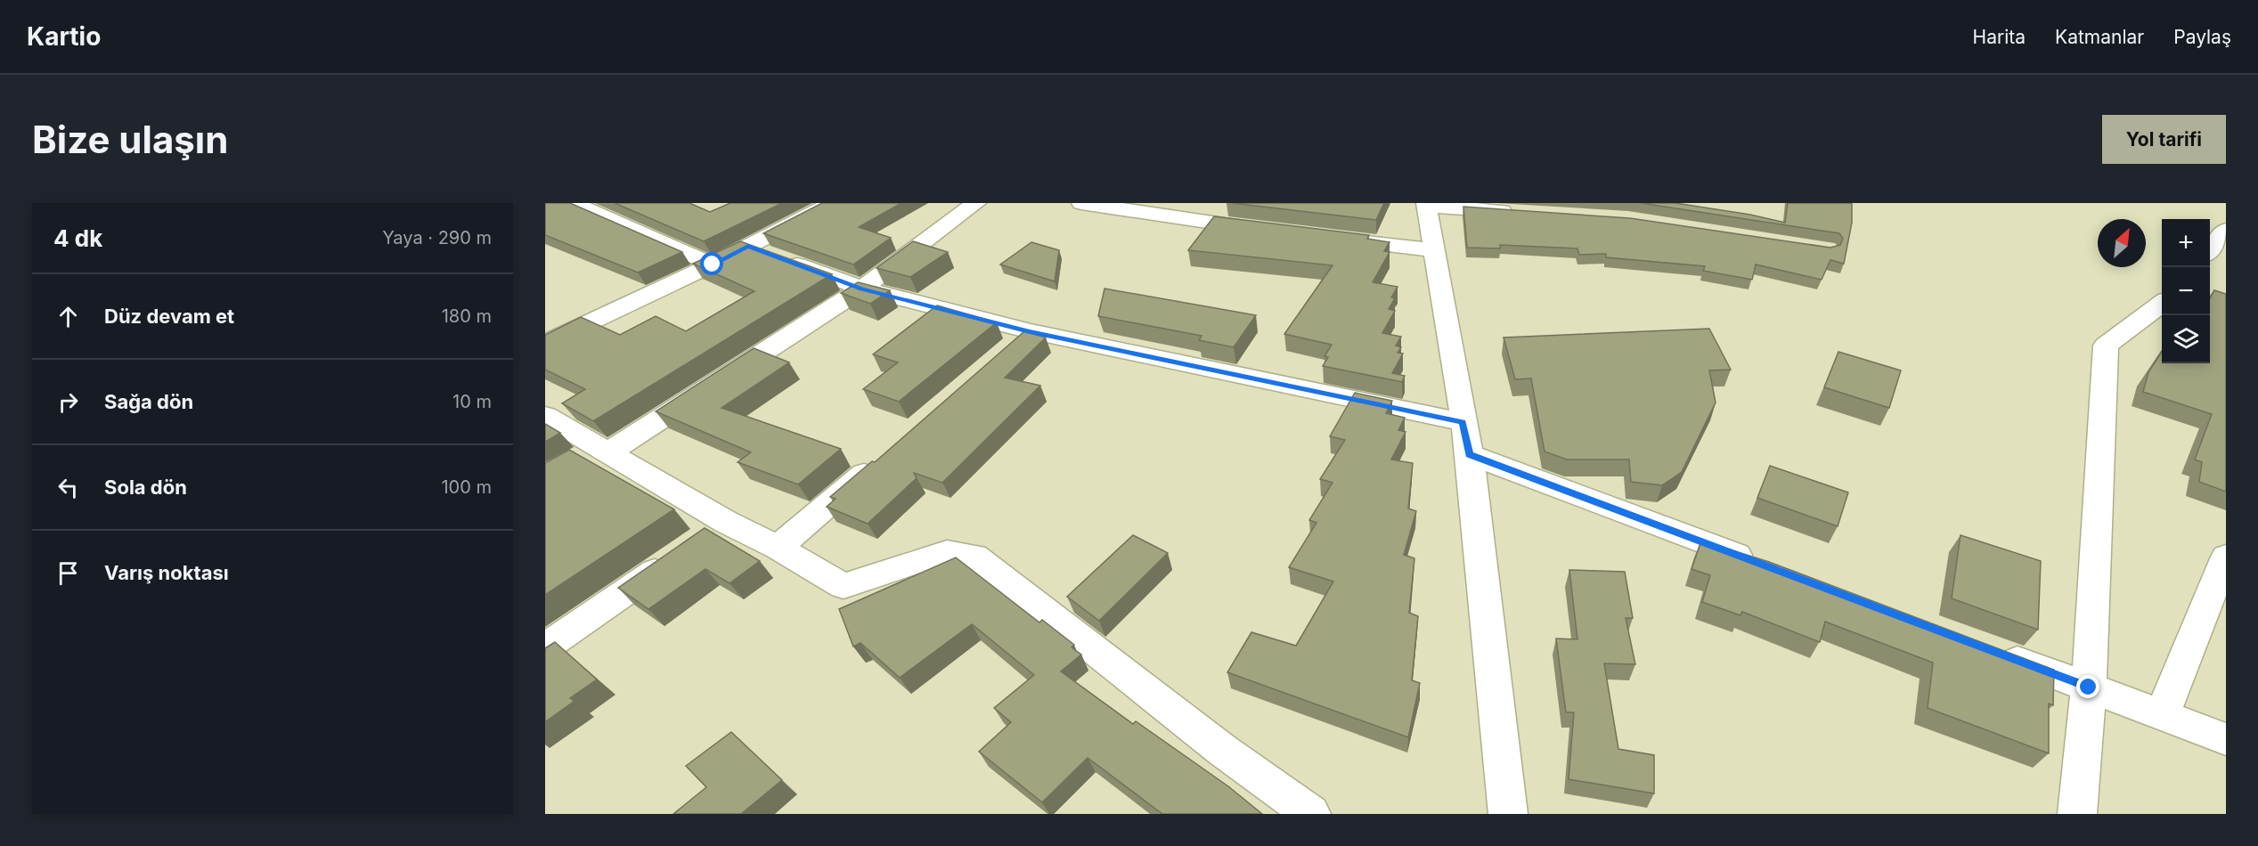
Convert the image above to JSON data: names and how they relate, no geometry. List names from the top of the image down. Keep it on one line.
{"north":"top right","page":{"header":"Kartio","nav":["Harita","Katmanlar","Paylaş"],"buttons":"Yol tarifi","title":"Bize ulaşın","heading":["4 dk","Yaya · 290 m"],"map_buttons":["+","−"],"list":[["Düz devam et","180 m"],["Sağa dön","10 m"],["Sola dön","100 m"],"Varış noktası"]}}
